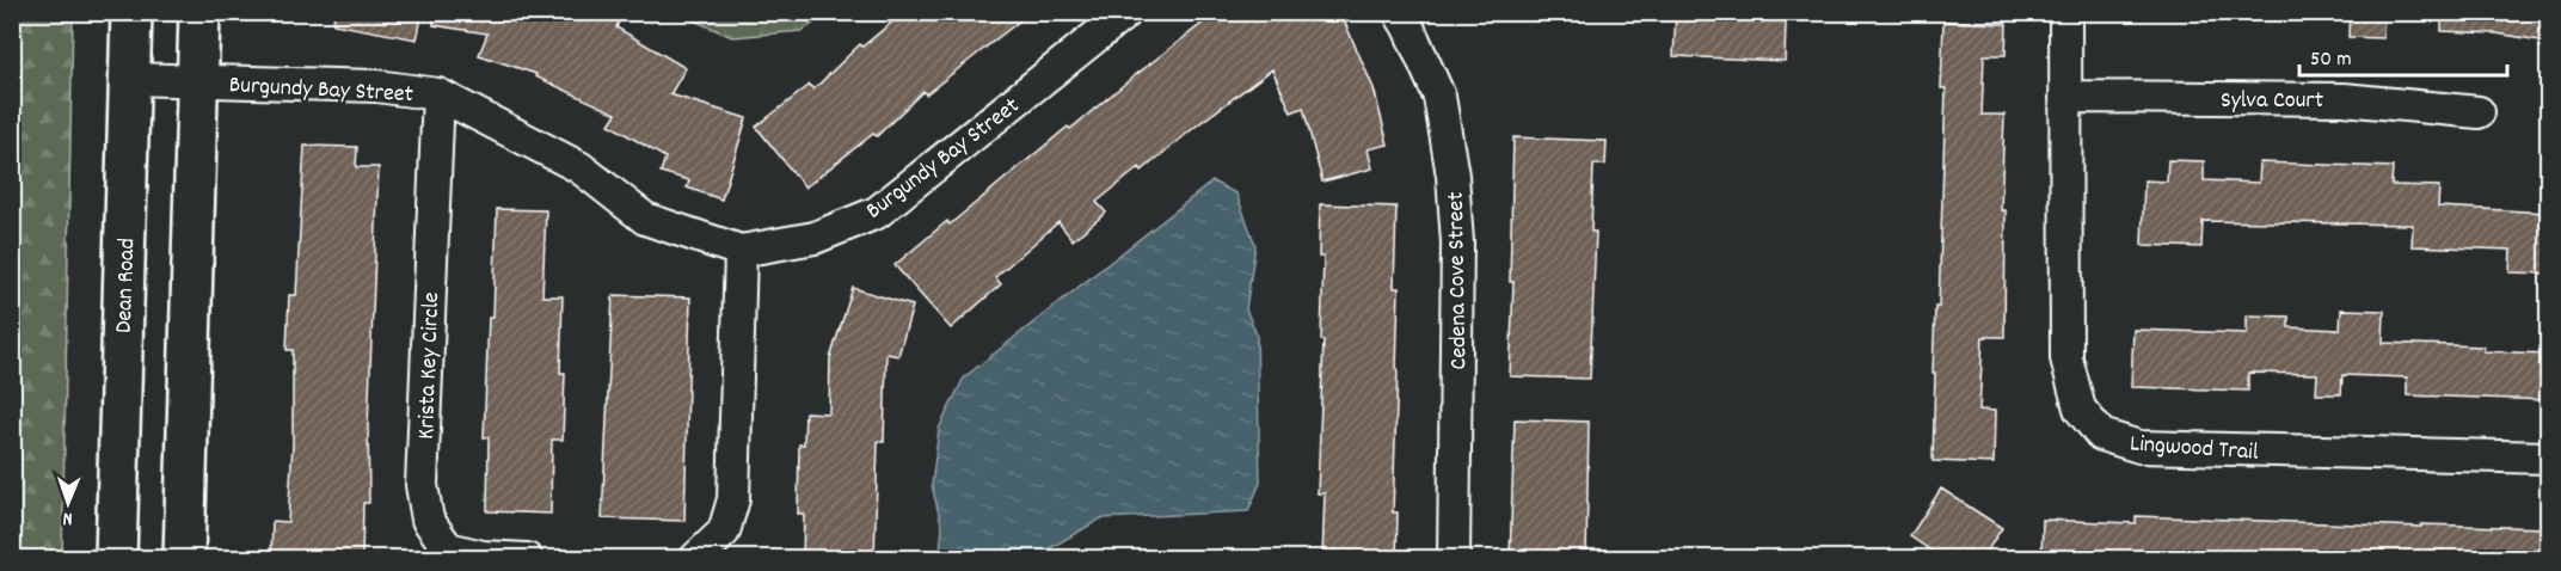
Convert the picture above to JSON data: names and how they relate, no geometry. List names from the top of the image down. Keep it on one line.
{"streets":{"main road":["Dean Road"],"street":["Burgundy Bay Street","Sylva Court","Cedena Cove Street","Krista Key Circle","Lingwood Trail"]},"crossings":[["Burgundy Bay Street","Dean Road"],["Burgundy Bay Street","Krista Key Circle"],["Sylva Court","Lingwood Trail"]],"scale_bar":"50 m","north":"bottom"}
